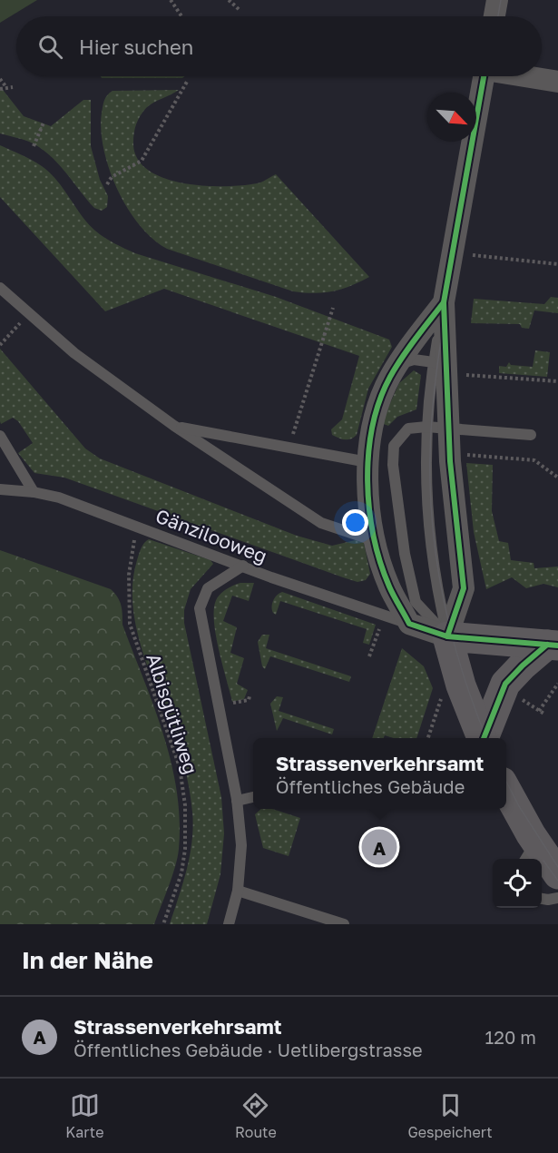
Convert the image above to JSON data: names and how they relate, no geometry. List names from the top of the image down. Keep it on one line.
{"streets":{"lane":["Gänzilooweg"],"path":["Albisgütliweg"]},"crossings":[["Gänzilooweg","Albisgütliweg"]],"north":"bottom right","page":{"search":"Hier suchen","popup":["Strassenverkehrsamt","Öffentliches Gebäude"],"pins":"A","heading":"In der Nähe","list":[{"mark":"A","name":"Strassenverkehrsamt","note":"Öffentliches Gebäude · Uetlibergstrasse","value":"120 m"}],"nav":["Karte","Route","Gespeichert"]}}
